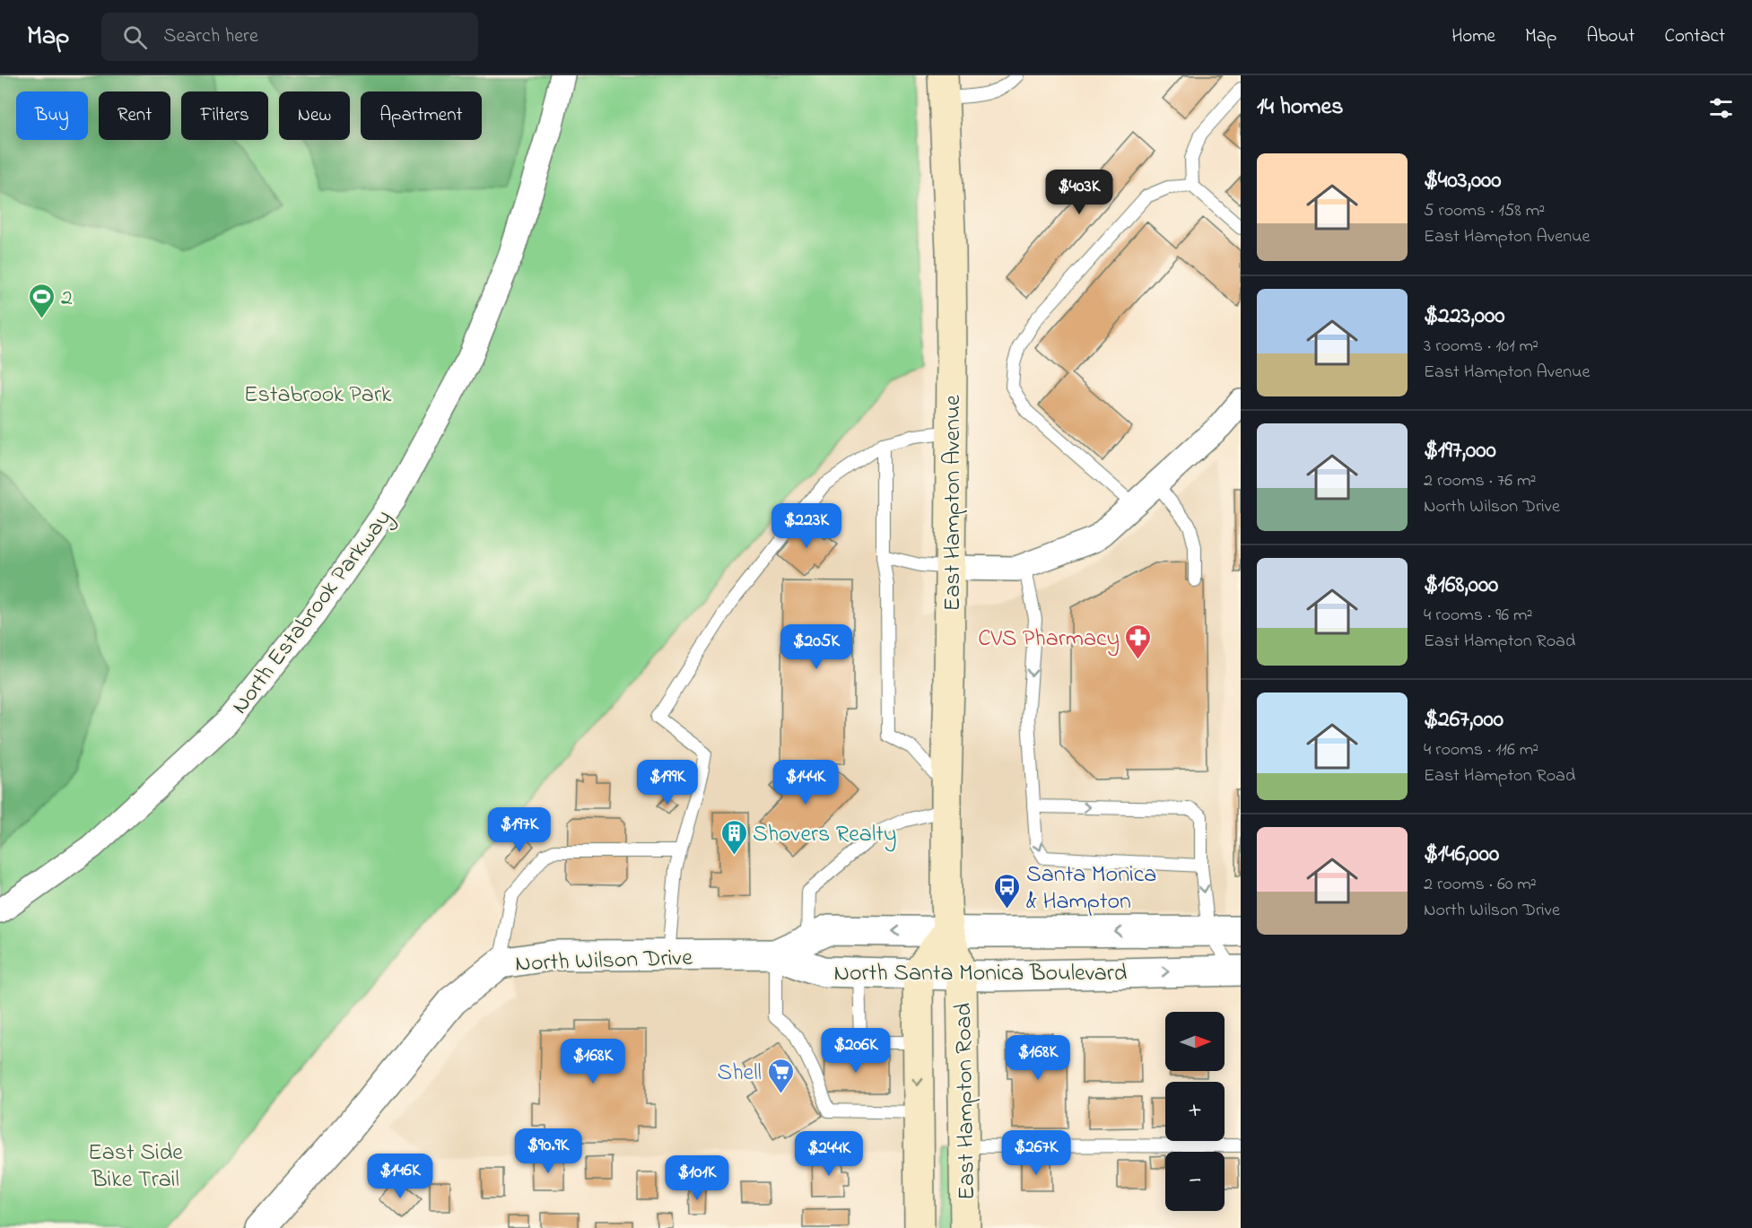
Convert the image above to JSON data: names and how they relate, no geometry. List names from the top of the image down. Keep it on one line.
{"streets":{"main road":["East Hampton Avenue","East Hampton Road"],"street":["North Estabrook Parkway","North Wilson Drive","North Santa Monica Boulevard"]},"crossings":[["East Hampton Avenue","North Santa Monica Boulevard"],["East Hampton Avenue","East Hampton Road"],["North Wilson Drive","North Santa Monica Boulevard"],["North Santa Monica Boulevard","East Hampton Road"]],"parks":["Estabrook Park","East Side Bike Trail"],"places":{"sports":["2"],"pharmacy":["CVS Pharmacy"],"building":["Shovers Realty"],"bus stop":["Santa Monica & Hampton"],"supermarket":["Shell"]},"north":"right","page":{"header":"Map","search":"Search here","nav":["Home","Map","About","Contact"],"heading":"14 homes","chip":["Buy","Rent","Filters","New","Apartment"],"list":[{"name":"$403,000","note":"5 rooms · 158 m² · East Hampton Avenue"},{"name":"$223,000","note":"3 rooms · 101 m² · East Hampton Avenue"},{"name":"$197,000","note":"2 rooms · 76 m² · North Wilson Drive"},{"name":"$168,000","note":"4 rooms · 96 m² · East Hampton Road"},{"name":"$267,000","note":"4 rooms · 116 m² · East Hampton Road"},{"name":"$146,000","note":"2 rooms · 60 m² · North Wilson Drive"}],"price":["$403K","$223K","$205K","$199K","$144K","$197K","$206K","$168K","$168K","$90.9K","$267K","$244K","$146K","$101K"],"map_buttons":["+","−"]}}
